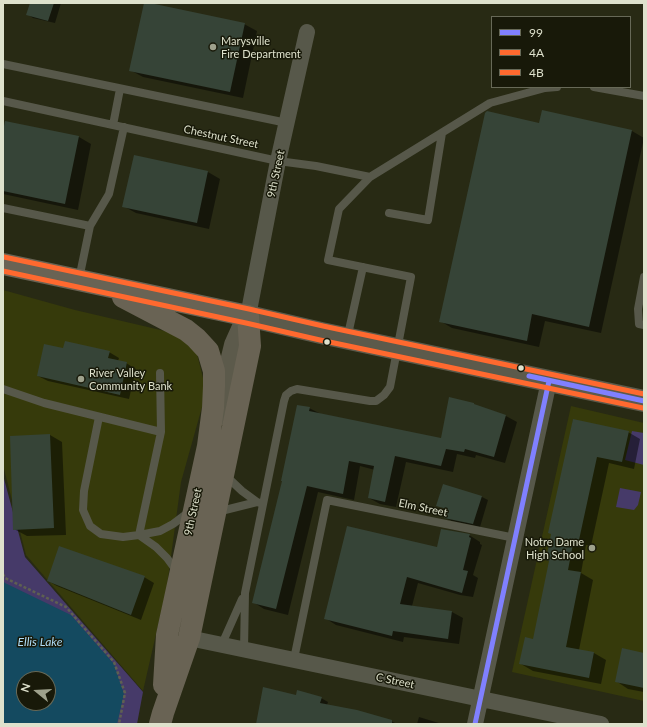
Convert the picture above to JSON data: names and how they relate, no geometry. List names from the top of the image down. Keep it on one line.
{"streets":{"highway":["9th Street"],"street":["C Street"],"lane":["Chestnut Street","Elm Street"]},"crossings":[["Chestnut Street","9th Street"],["9th Street","C Street"],["Elm Street","C Street"]],"water":["Ellis Lake"],"places":["Marysville Fire Department","River Valley Community Bank","Notre Dame High School"],"lines":["transit line 4B","transit line 4A","transit line 99"],"legend":["99","4A","4B"],"north":"left"}
